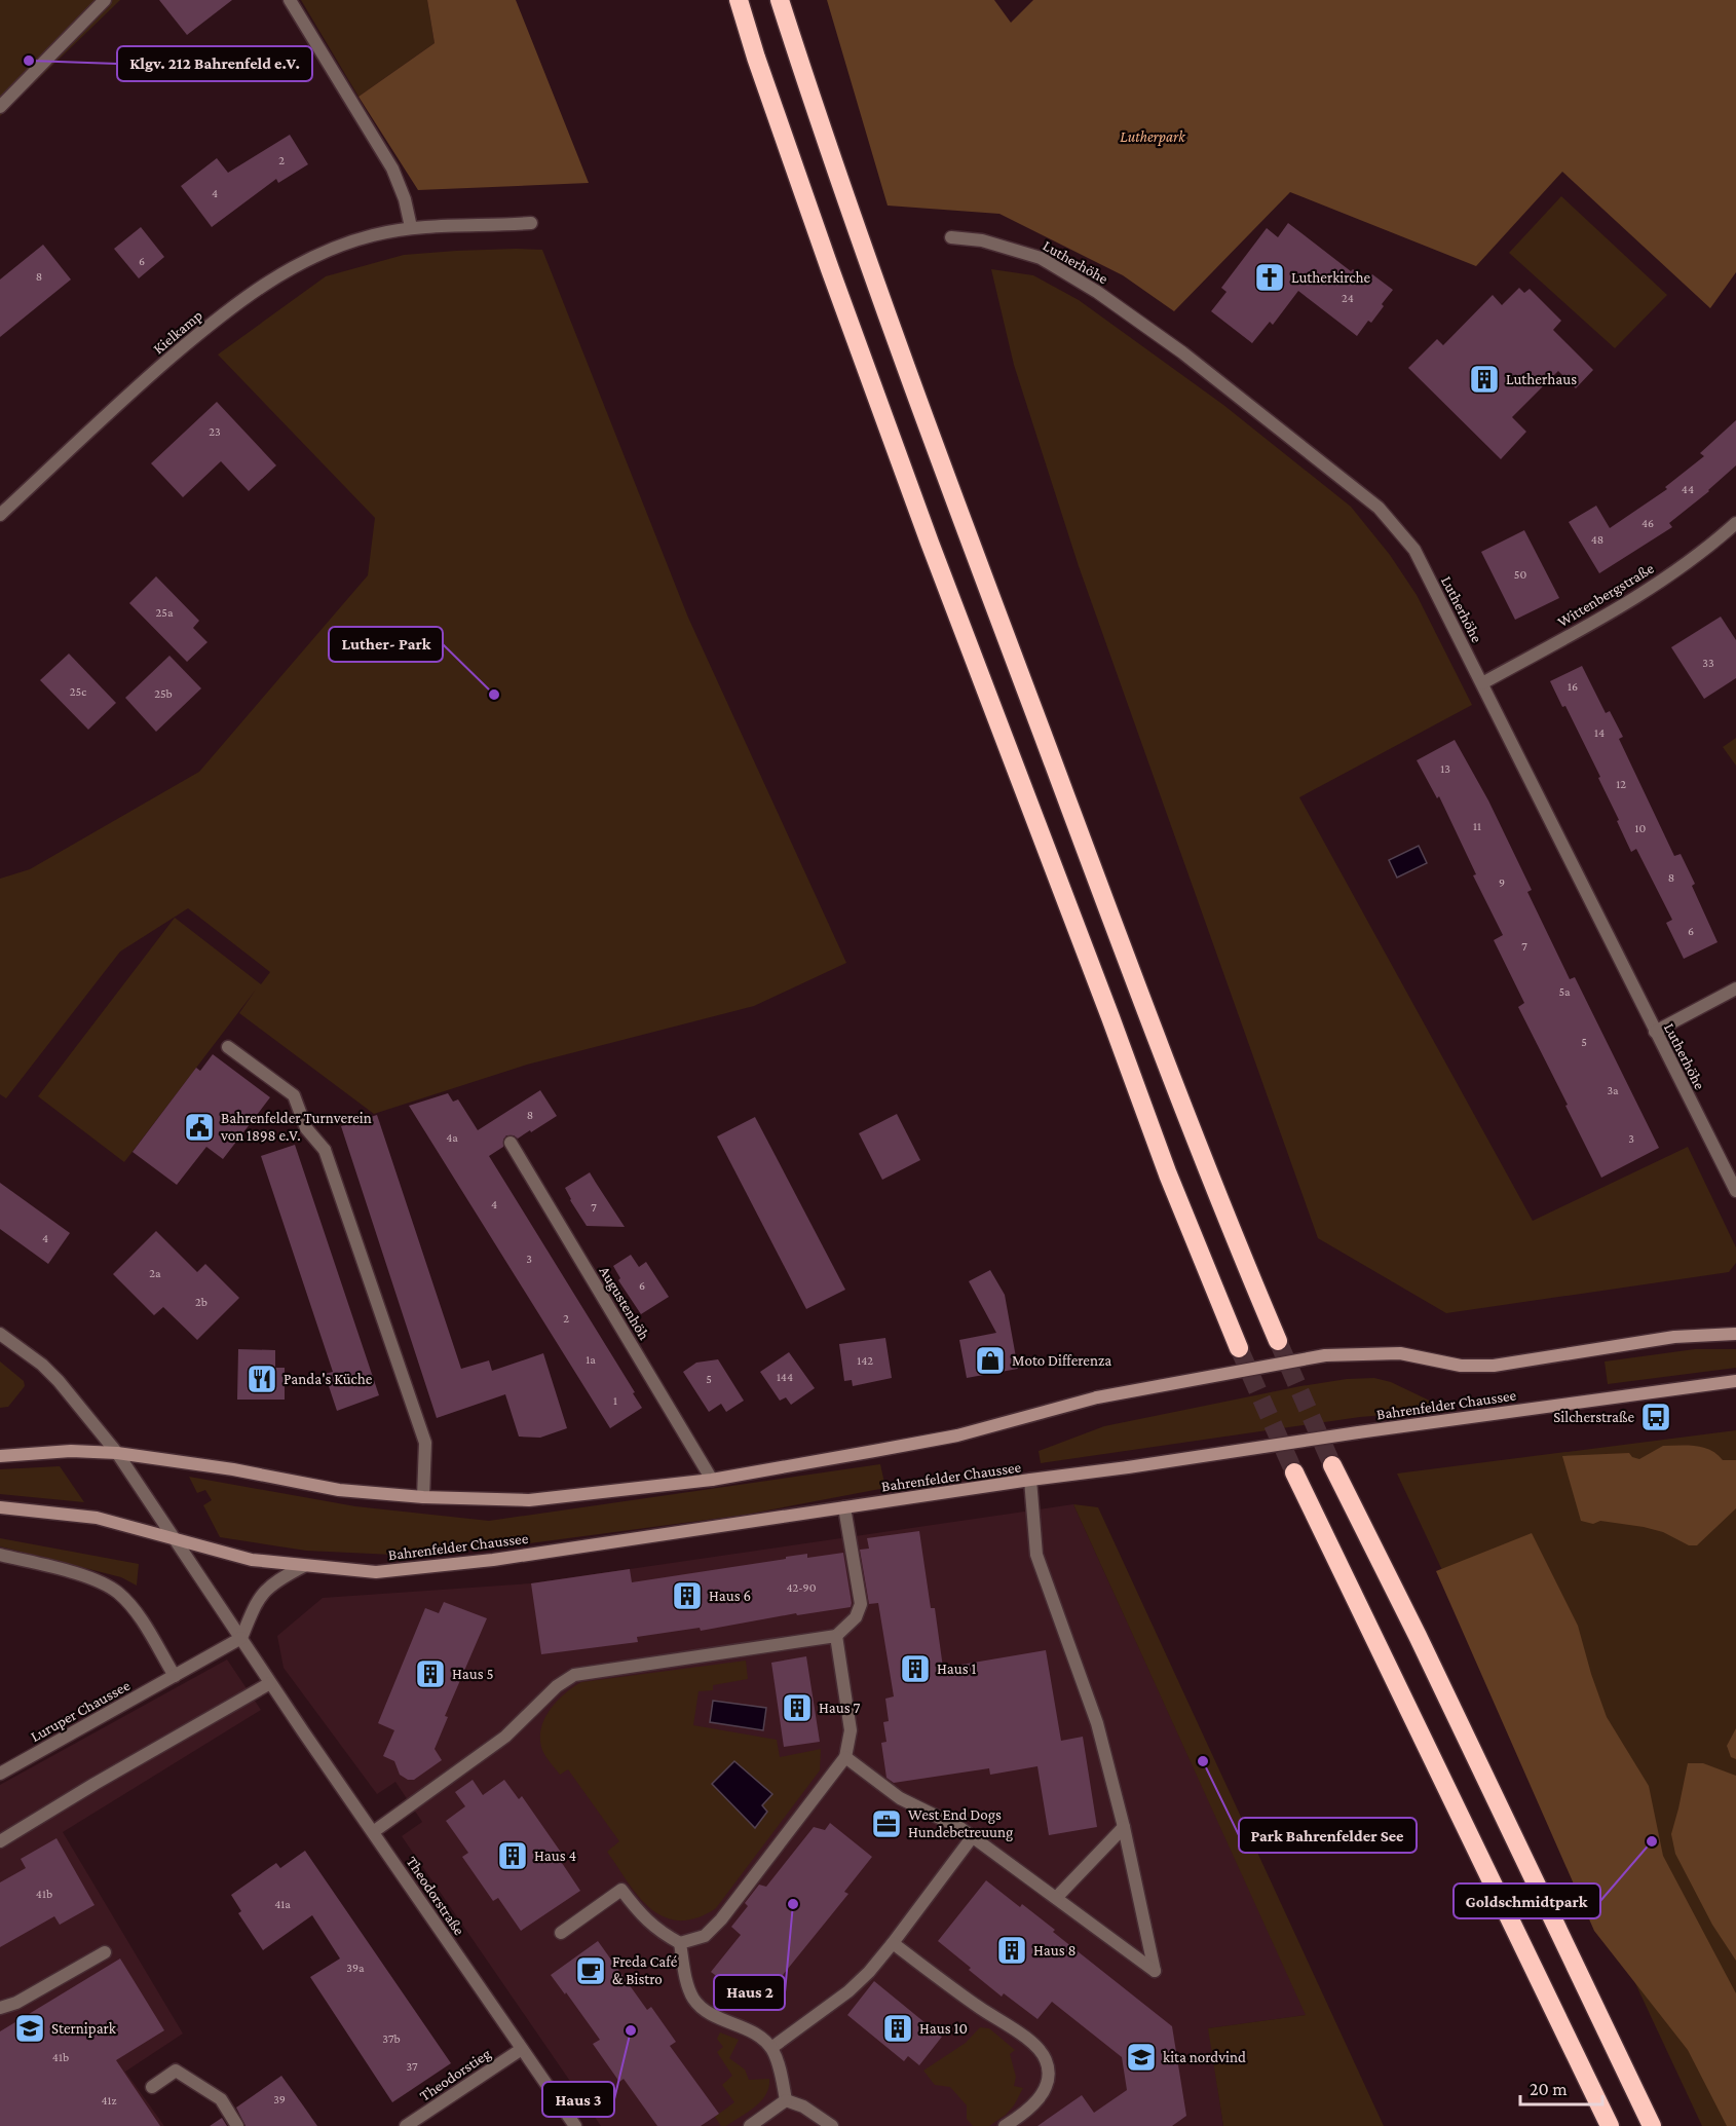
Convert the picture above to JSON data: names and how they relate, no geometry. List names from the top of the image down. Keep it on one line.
{"streets":{"main road":["Bahrenfelder Chaussee"],"street":["Lutherhöhe","Kielkamp","Wittenbergstraße","Augustenhöh","Luruper Chaussee","Theodorstraße","Theodorstieg"]},"crossings":[["Lutherhöhe","Wittenbergstraße"],["Augustenhöh","Bahrenfelder Chaussee"],["Bahrenfelder Chaussee","Theodorstraße"],["Luruper Chaussee","Theodorstraße"],["Theodorstraße","Theodorstieg"]],"parks":["Lutherpark"],"places":{"other":["Klgv. 212 Bahrenfeld e.V.","Luther- Park","Park Bahrenfelder See","Goldschmidtpark","Haus 2","Haus 3"],"church":["Lutherkirche"],"building":["Lutherhaus","Haus 6","Haus 1","Haus 5","Haus 7","Haus 4","Haus 8","Haus 10"],"public building":["Bahrenfelder Turnverein von 1898 e.V."],"shop":["Moto Differenza"],"restaurant":["Panda's Küche"],"bus stop":["Silcherstraße"],"office":["West End Dogs Hundebetreuung"],"cafe":["Freda Café & Bistro"],"school or university":["Sternipark","kita nordvind"]},"house_numbers":["2","4","6","8","24","23","44","46","48","50","25a","33","16","25c","25b","14","13","12","11","10","8","9","6","7","5a","5","3a","8","4a","3","4","7","4","3","2a","6","2b","2","1a","142","144","5","1","42-90","41b","41a","39a","37b","41b","37","39","41z"],"scale_bar":"20 m"}
